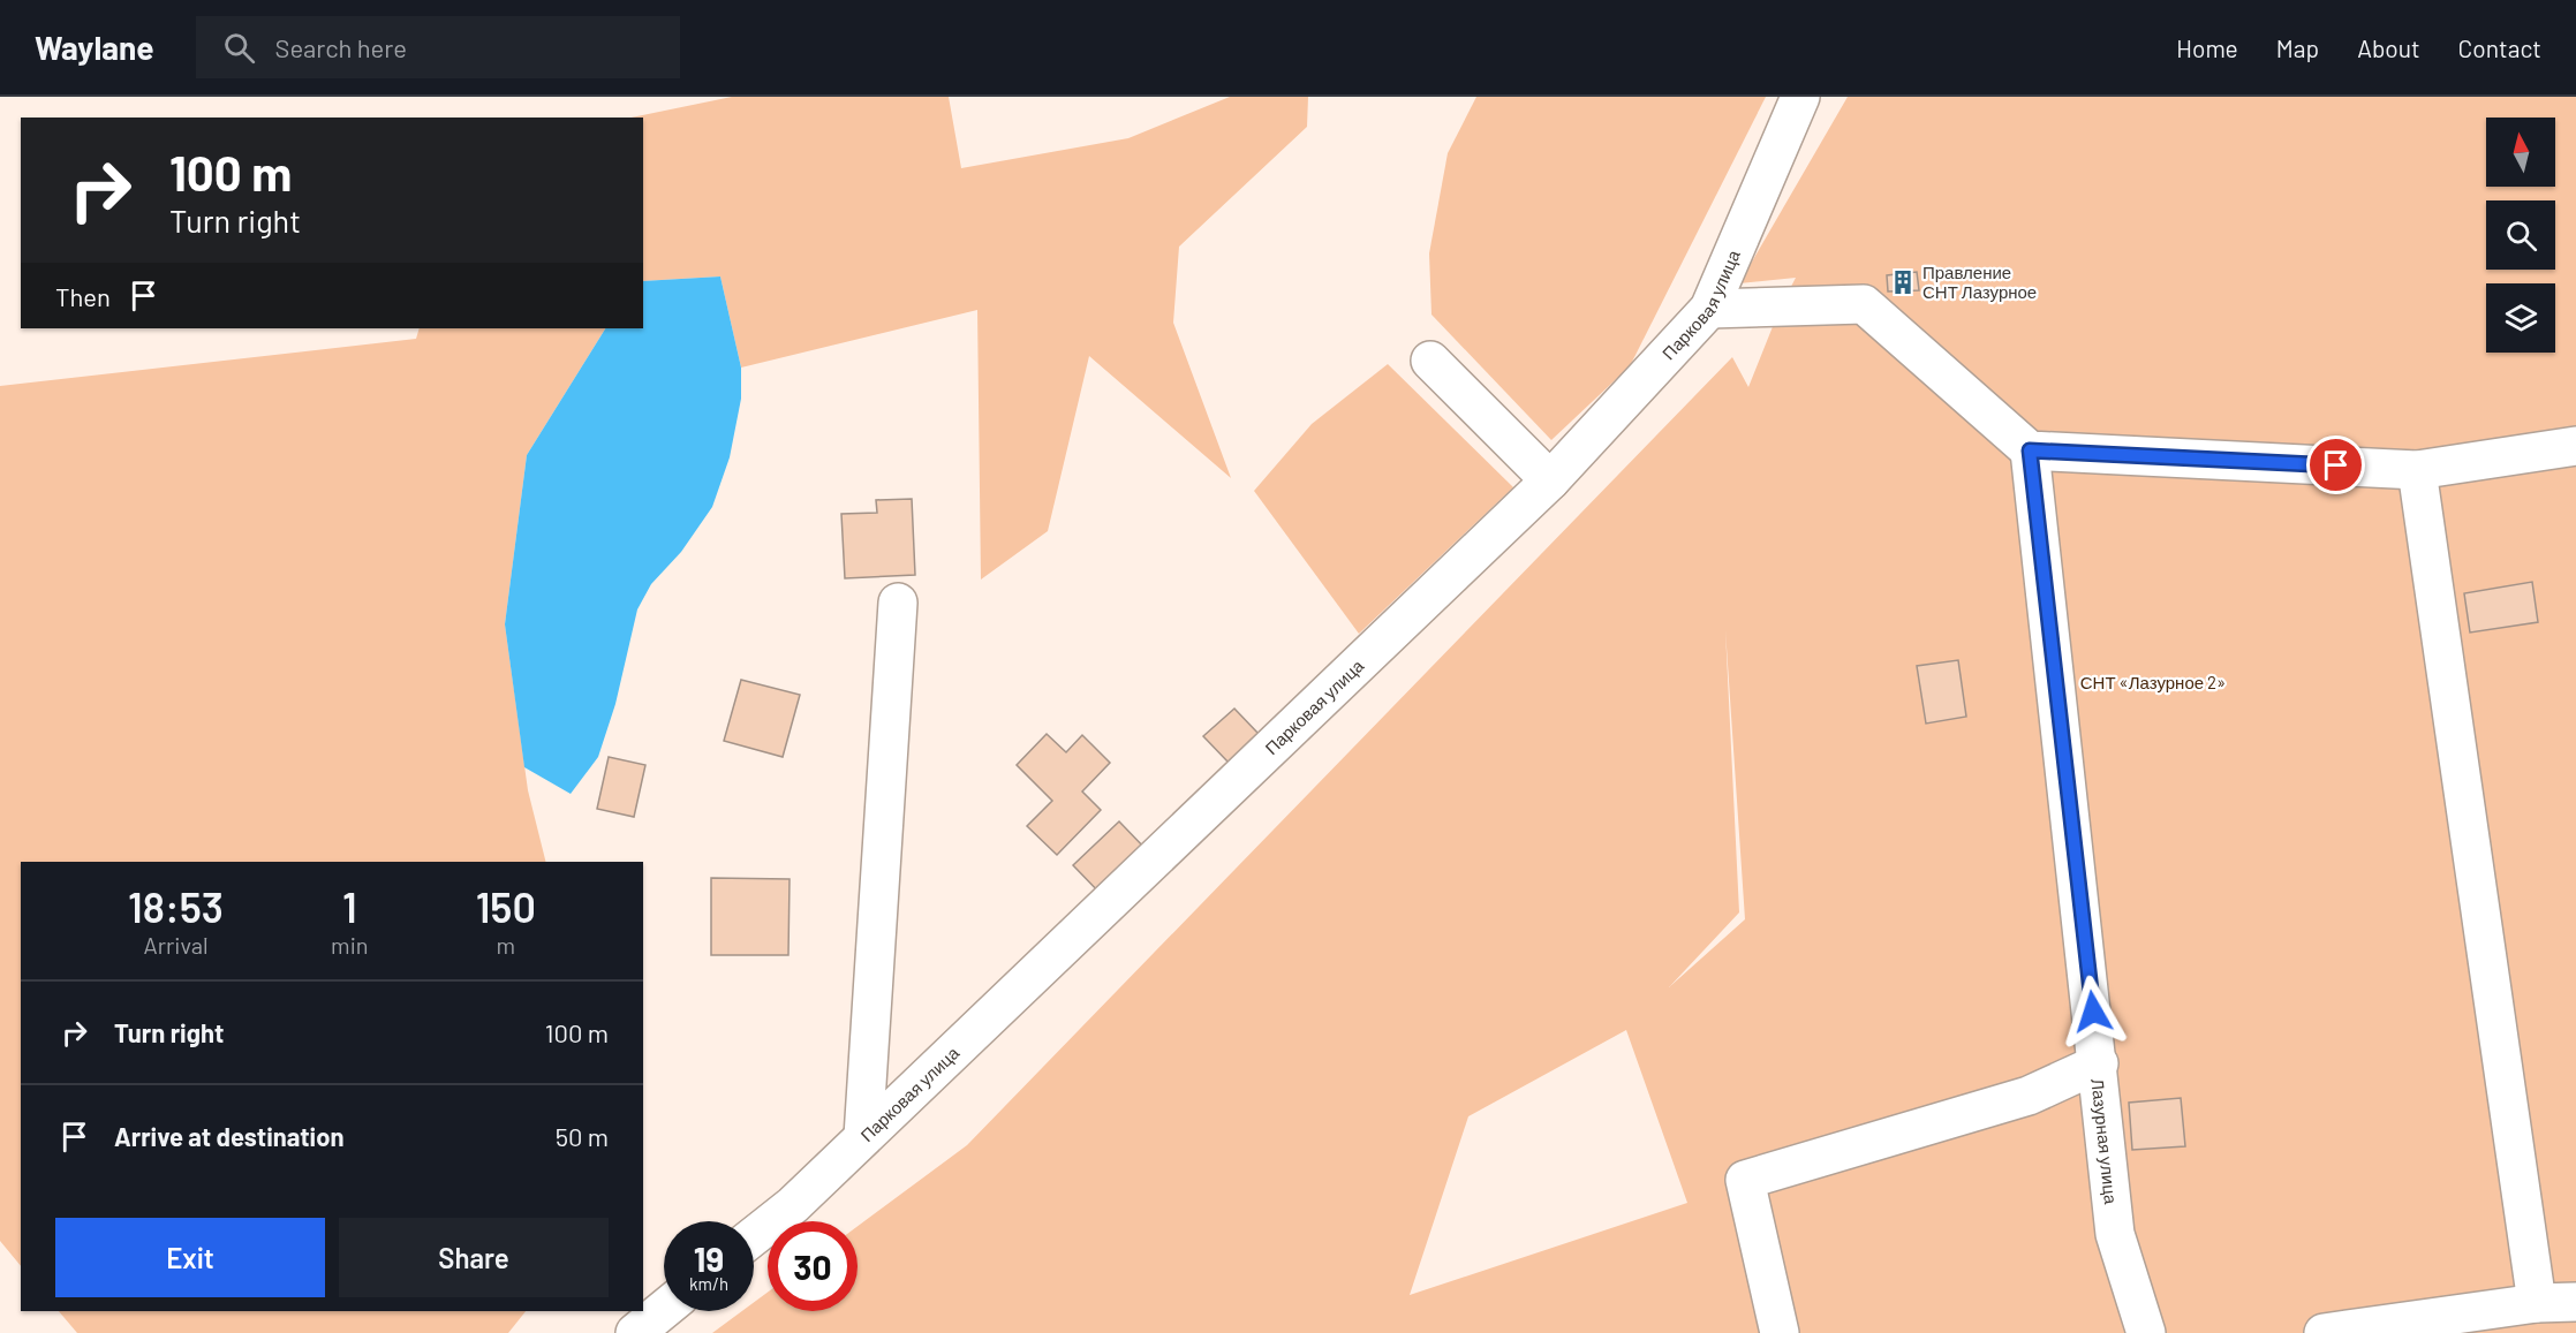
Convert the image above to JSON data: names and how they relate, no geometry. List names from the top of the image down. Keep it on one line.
{"streets":{"street":["Парковая улица","Лазурная улица"]},"parks":["СНТ «Лазурное 2»"],"places":{"building":["Правление СНТ Лазурное"]},"north":"top","page":{"header":"Waylane","search":"Search here","nav":["Home","Map","About","Contact"],"turn":["100 m","Turn right"],"then":"Then","eta":["18:53","Arrival","1","min","150","m"],"list":[{"name":"Turn right","value":"100 m"},{"name":"Arrive at destination","value":"50 m"}],"buttons":["Exit","Share"],"speed":"19 km/h","limit":"30"}}
